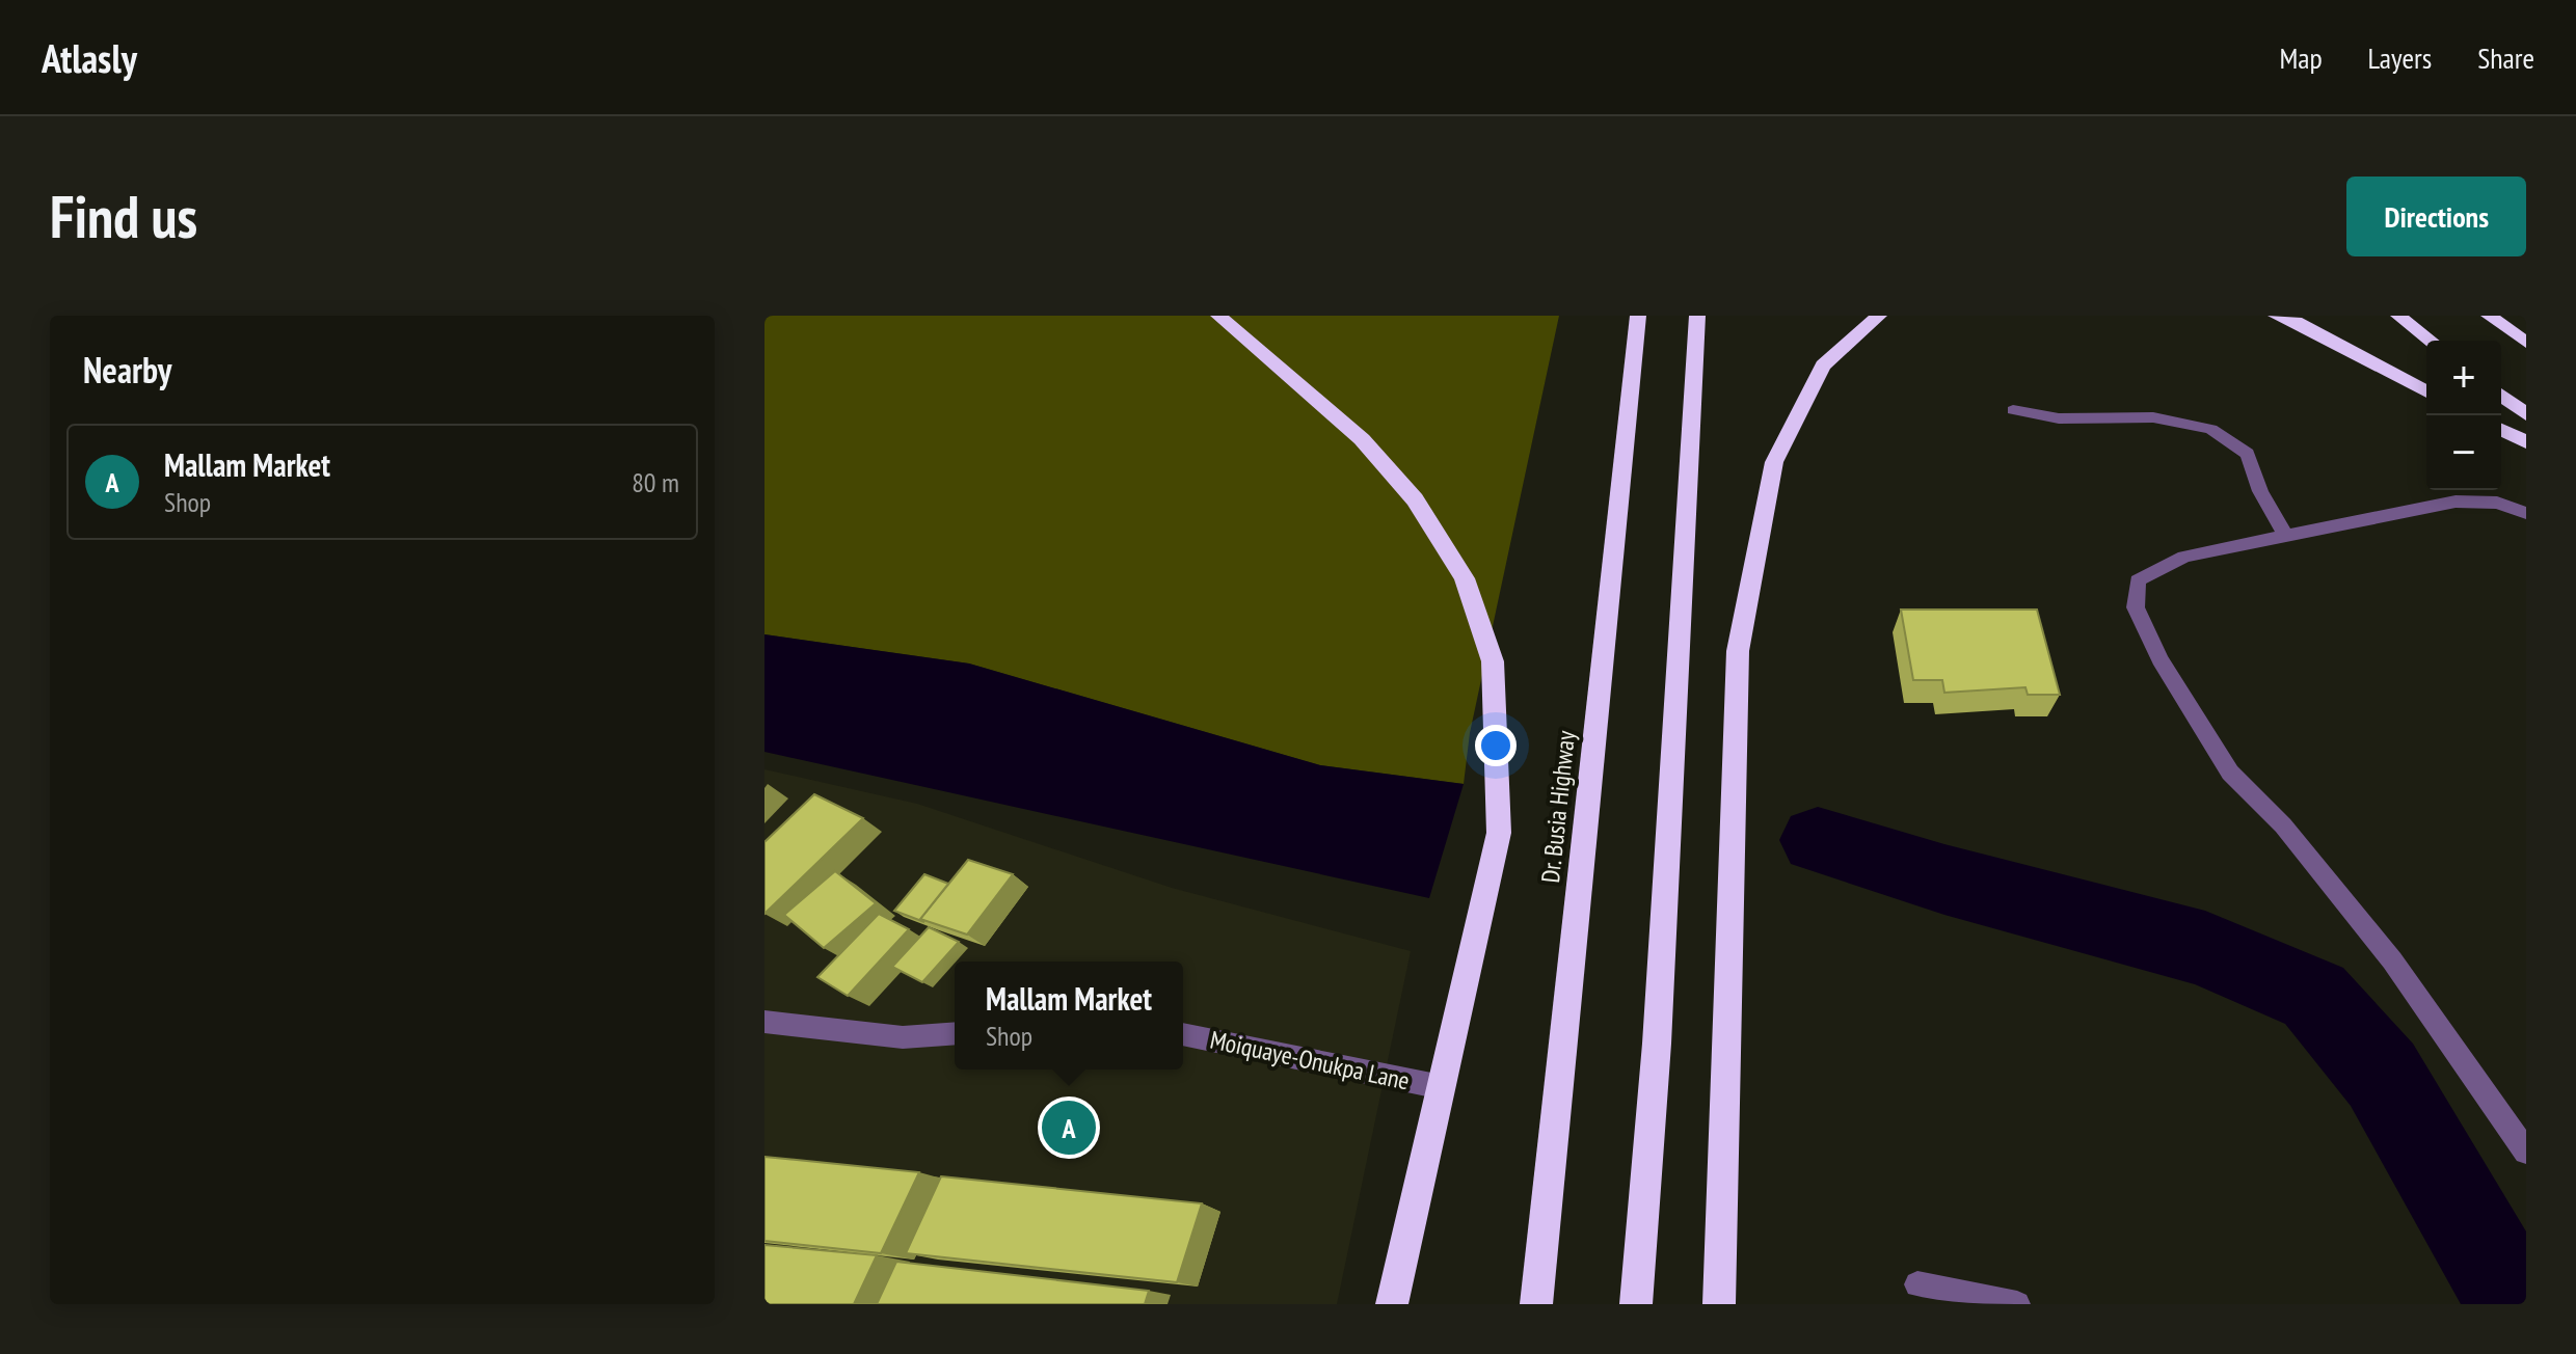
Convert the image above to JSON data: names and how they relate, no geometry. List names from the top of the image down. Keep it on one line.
{"streets":{"highway":["Dr. Busia Highway"],"street":["Moiquaye-Onukpa Lane"]},"page":{"header":"Atlasly","nav":["Map","Layers","Share"],"buttons":"Directions","title":"Find us","heading":"Nearby","map_buttons":["+","−"],"list":[{"mark":"A","name":"Mallam Market","note":"Shop","value":"80 m"}],"popup":["Mallam Market","Shop"],"pins":"A"}}
